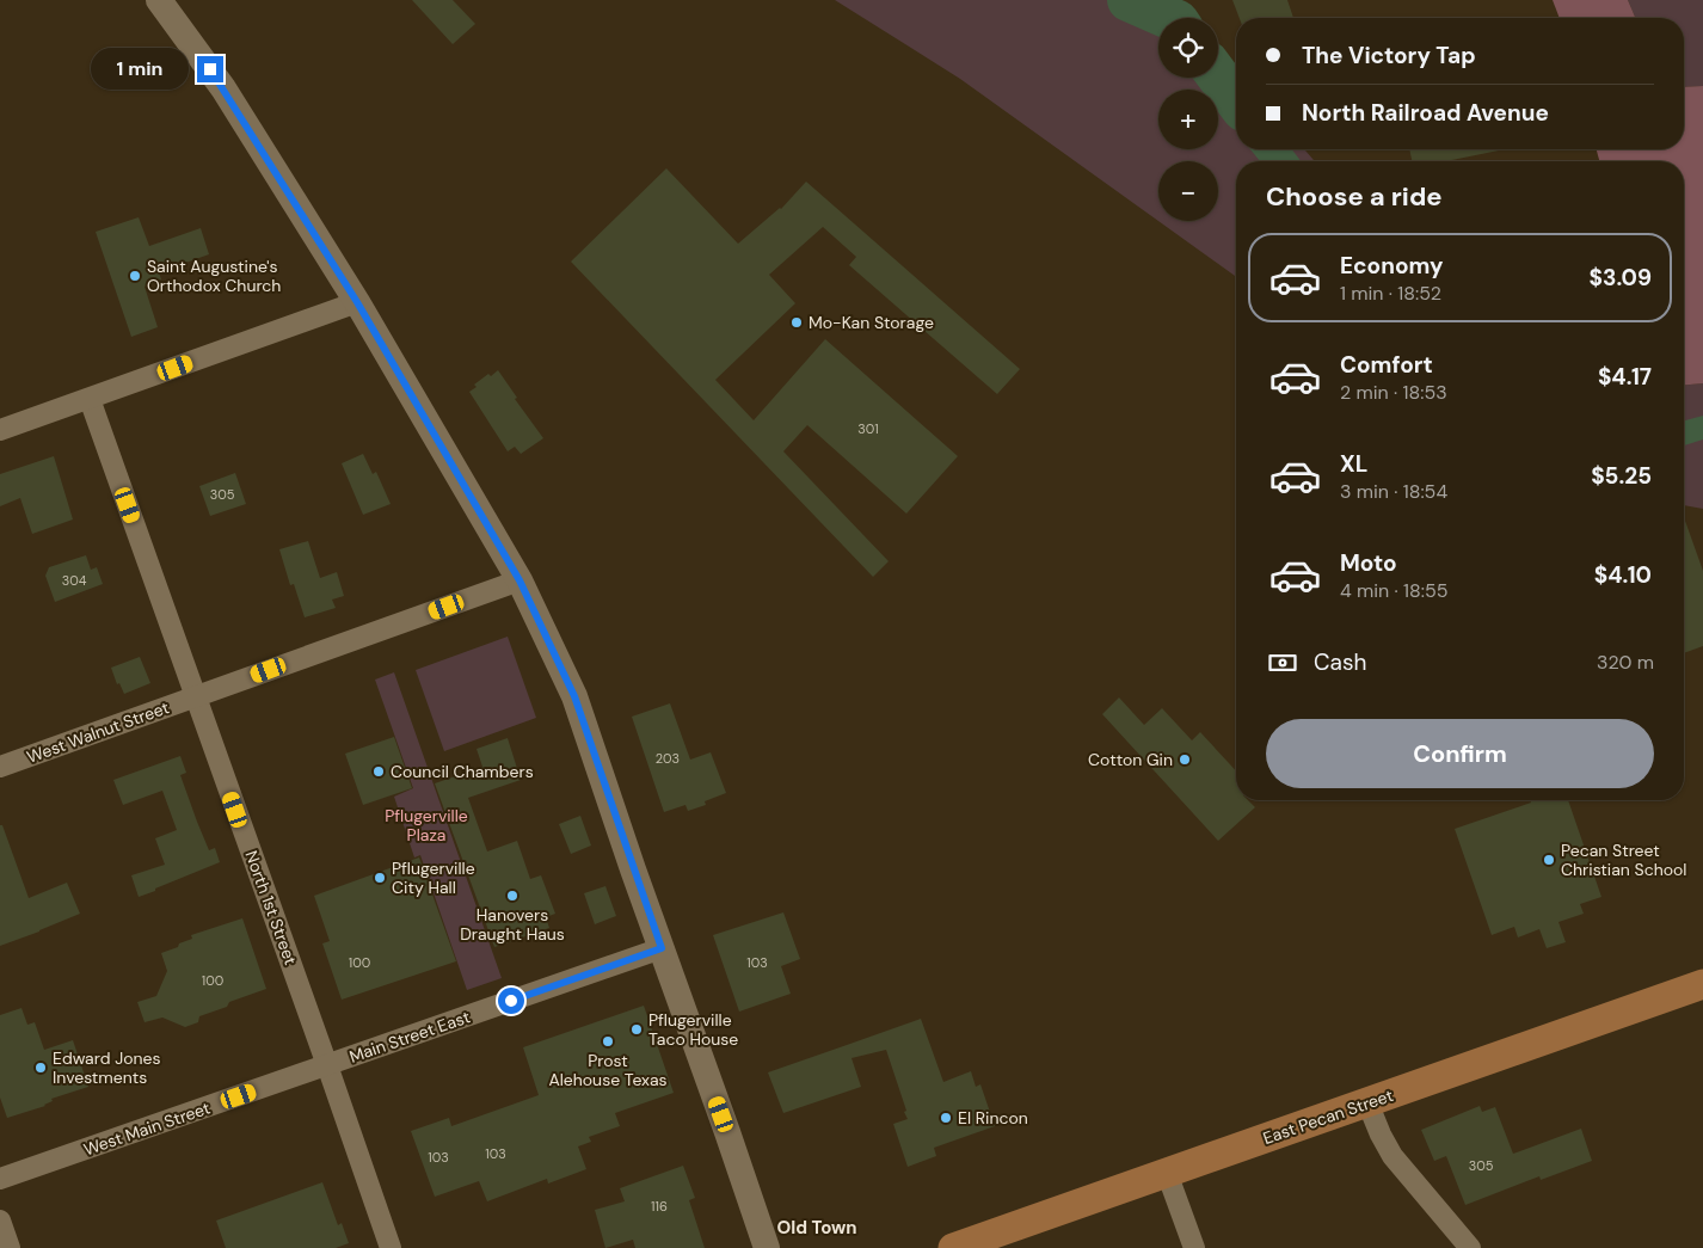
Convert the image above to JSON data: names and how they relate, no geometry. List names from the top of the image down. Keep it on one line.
{"streets":{"main road":["East Pecan Street"],"street":["West Walnut Street","North 1st Street","Main Street East","West Main Street"]},"crossings":[["West Walnut Street","North 1st Street"],["North 1st Street","Main Street East"],["North 1st Street","West Main Street"],["Main Street East","West Main Street"]],"districts":["Old Town"],"parks":["Pflugerville Plaza"],"places":["Saint Augustine's Orthodox Church","Mo-Kan Storage","Cotton Gin","Council Chambers","Pecan Street Christian School","Pflugerville City Hall","Hanovers Draught Haus","Pflugerville Taco House","Prost Alehouse Texas","Edward Jones Investments","El Rincon"],"house_numbers":["301","305","304","203","100","103","100","103","103","305","116"],"page":{"map_buttons":["+","−"],"banner":["The Victory Tap","North Railroad Avenue"],"bubble":"1 min","heading":"Choose a ride","list":[{"name":"Economy","note":"1 min · 18:52","value":"$3.09"},{"name":"Comfort","note":"2 min · 18:53","value":"$4.17"},{"name":"XL","note":"3 min · 18:54","value":"$5.25"},{"name":"Moto","note":"4 min · 18:55","value":"$4.10"}],"pay":["Cash","320 m"],"buttons":"Confirm"}}
